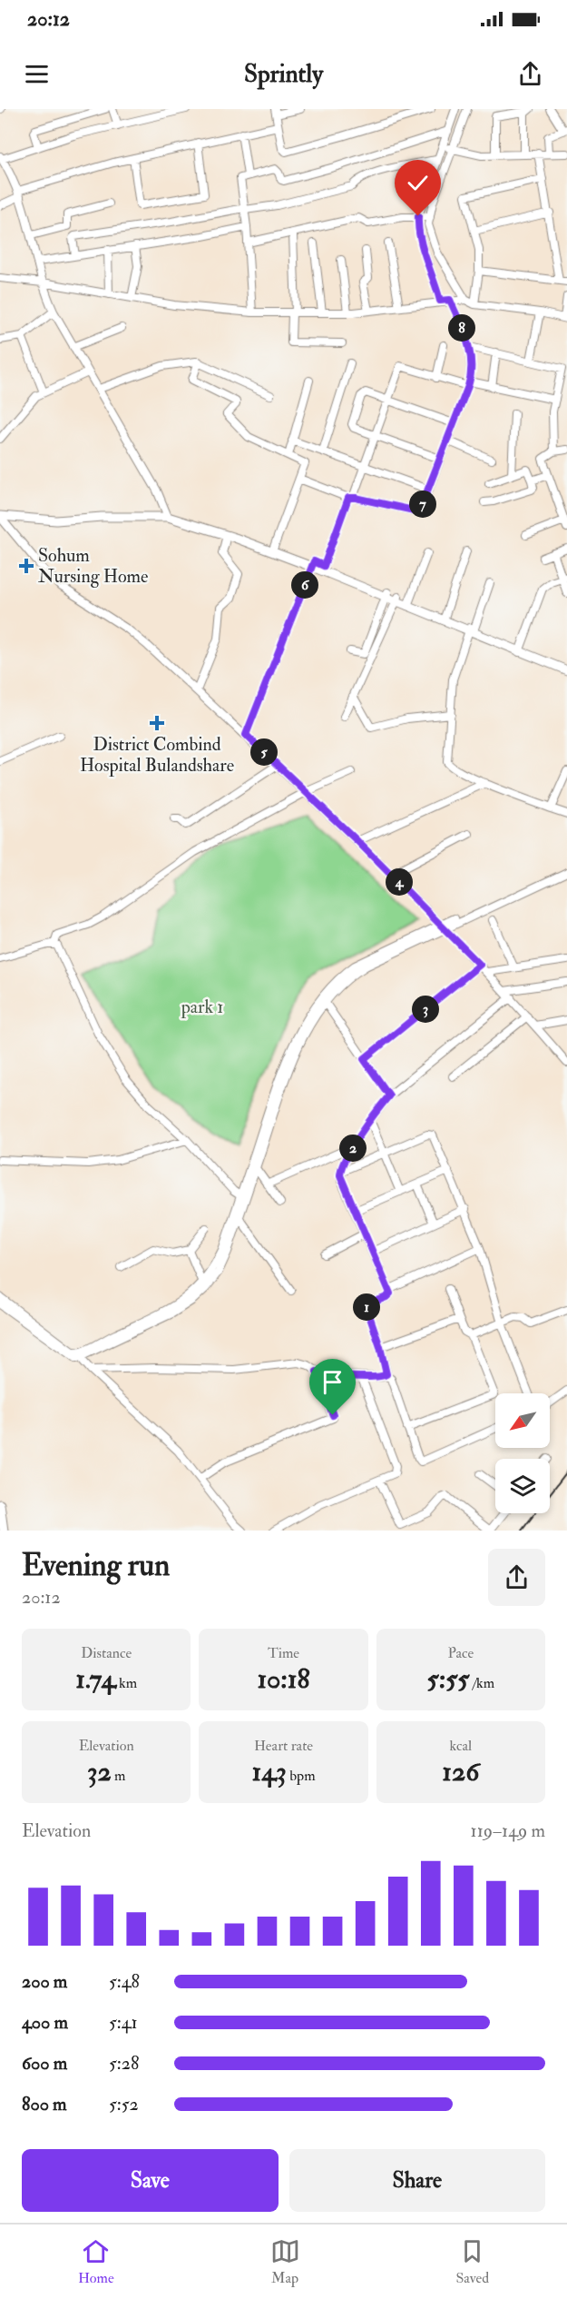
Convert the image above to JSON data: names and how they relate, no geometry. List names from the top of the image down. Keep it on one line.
{"parks":["park 1"],"places":{"health":["Sohum Nursing Home","District Combind Hospital Bulandshare"]},"north":"bottom left","page":{"status":"20:12","header":"Sprintly","pins":["8","7","6","5","4","3","2","1"],"heading":["Evening run","20:12"],"stats":[["Distance","1.74 km"],["Time","10:18"],["Pace","5:55 /km"],["Elevation","32 m"],["Heart rate","143 bpm"],["kcal","126"]],"chart":["Elevation","119–149 m"],"list":[{"name":"200 m","note":"5:48"},{"name":"400 m","note":"5:41"},{"name":"600 m","note":"5:28"},{"name":"800 m","note":"5:52"}],"buttons":["Save","Share"],"tabs":["Home","Map","Saved"]}}
